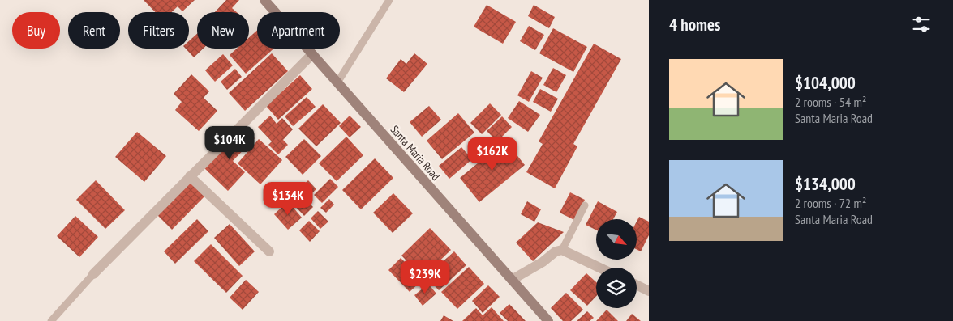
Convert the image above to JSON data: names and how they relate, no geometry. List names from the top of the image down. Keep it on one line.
{"streets":{"main road":["Santa Maria Road"]},"north":"bottom right","page":{"heading":"4 homes","chip":["Buy","Rent","Filters","New","Apartment"],"list":[{"name":"$104,000","note":"2 rooms · 54 m² · Santa Maria Road"},{"name":"$134,000","note":"2 rooms · 72 m² · Santa Maria Road"}],"price":["$104K","$162K","$134K","$239K"]}}
